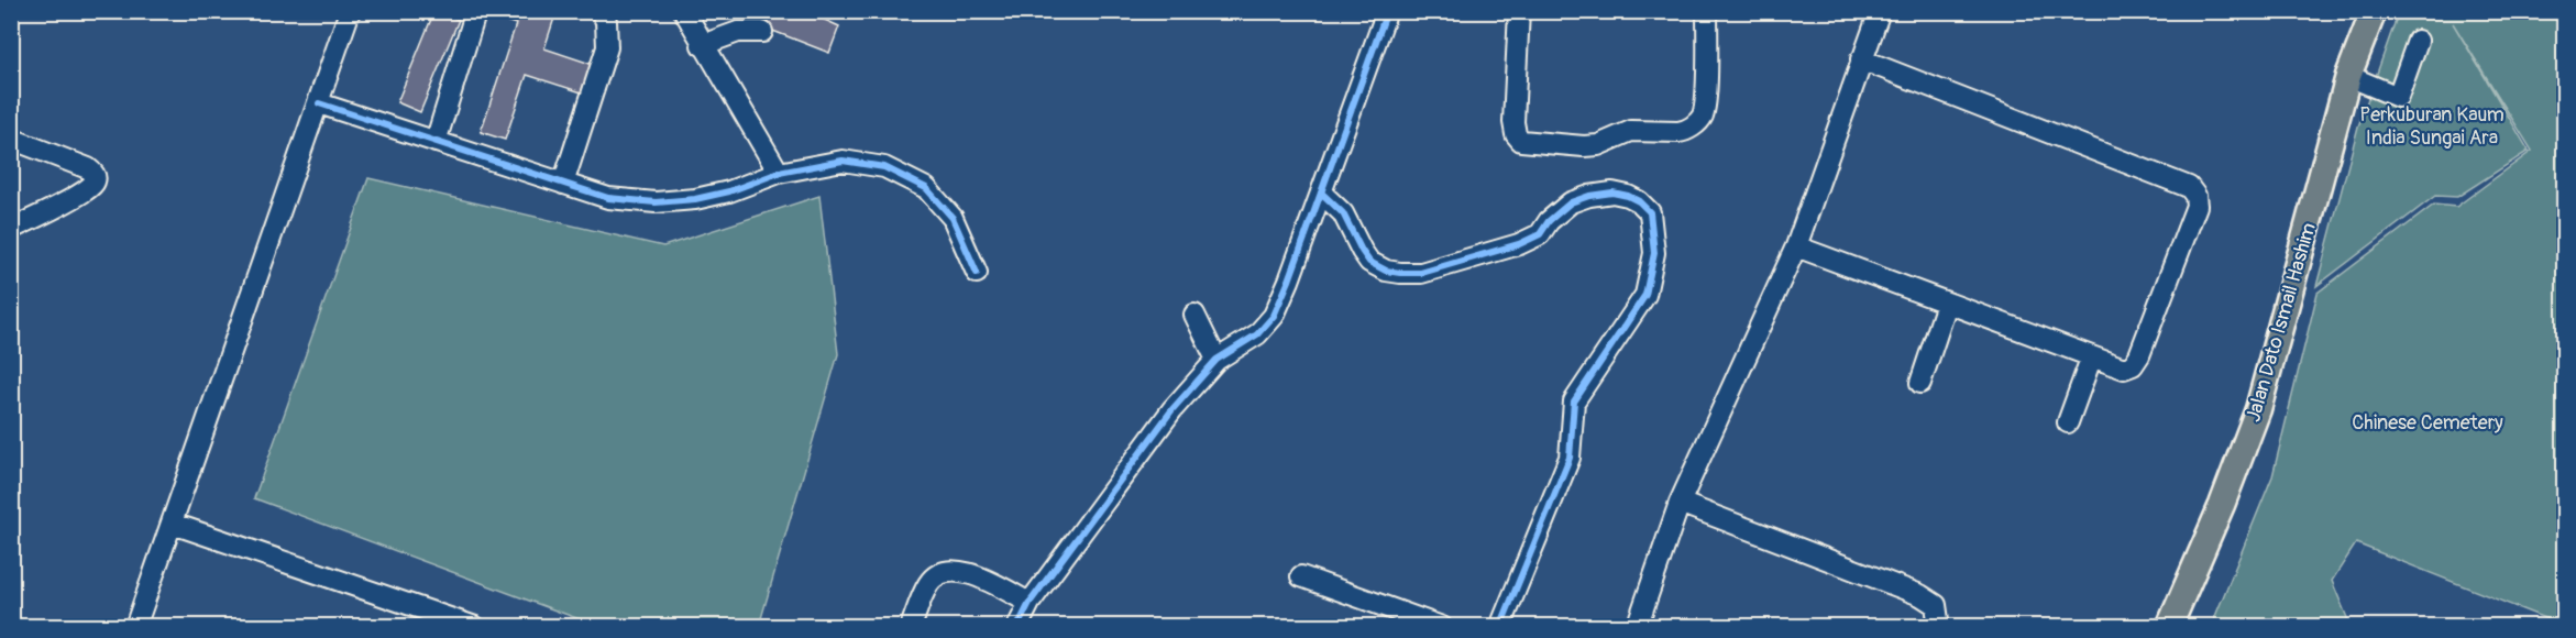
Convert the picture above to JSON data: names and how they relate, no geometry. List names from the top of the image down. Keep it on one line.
{"streets":{"main road":["Jalan Dato Ismail Hashim"]},"parks":["Perkuburan Kaum India Sungai Ara","Chinese Cemetery"]}
